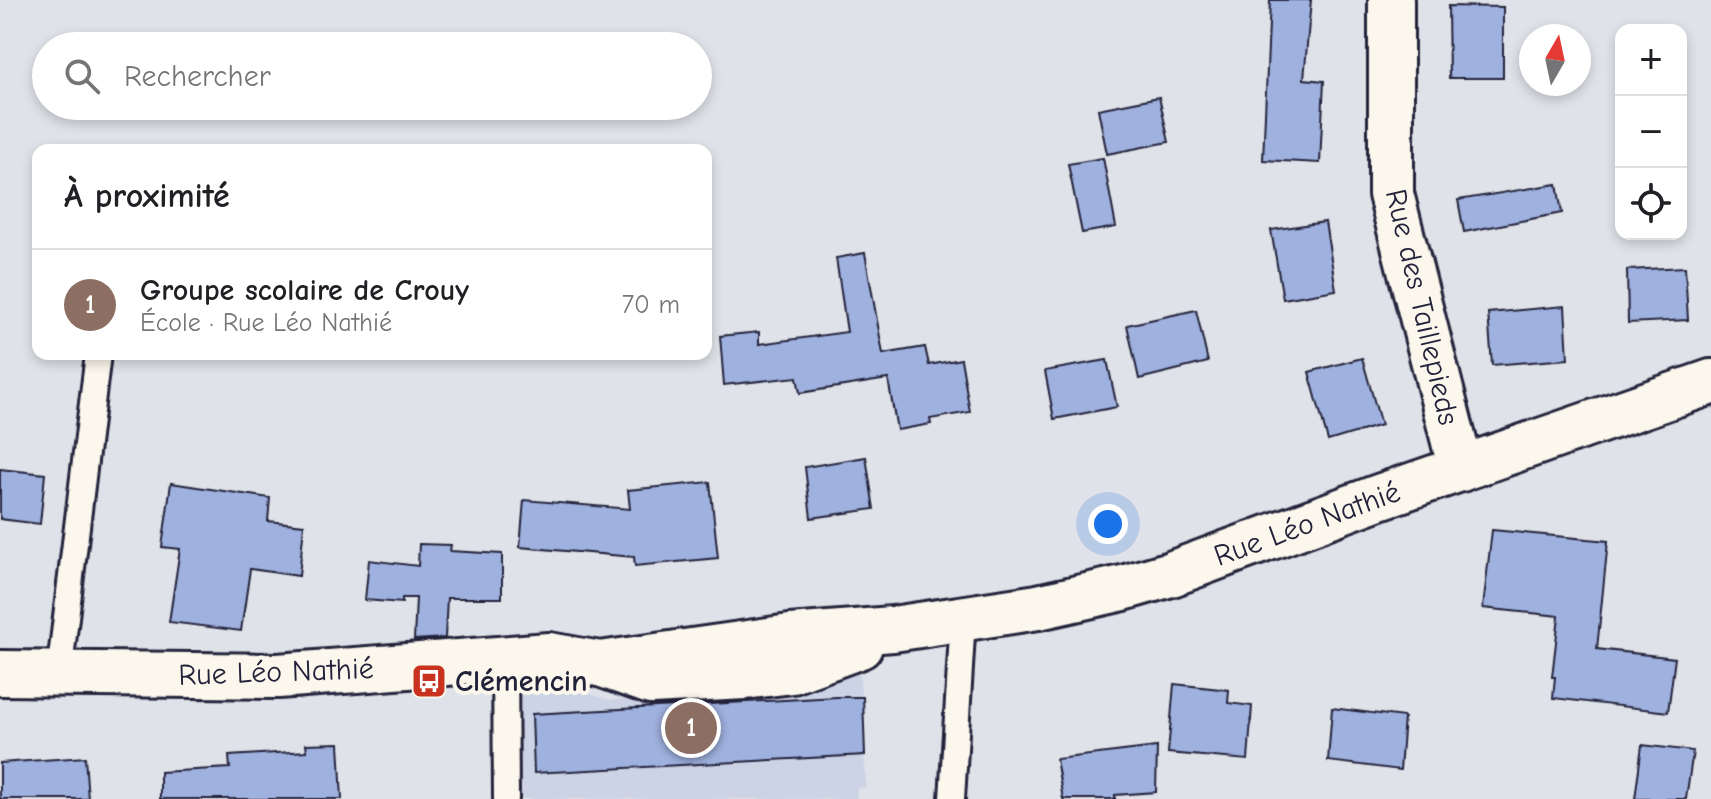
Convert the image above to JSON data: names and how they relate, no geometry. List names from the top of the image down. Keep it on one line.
{"streets":{"main road":["Rue des Taillepieds","Rue Léo Nathié"]},"crossings":[["Rue des Taillepieds","Rue Léo Nathié"]],"places":{"bus stop":["Clémencin"]},"north":"top","page":{"map_buttons":["+","−"],"search":"Rechercher","heading":"À proximité","list":[{"mark":"1","name":"Groupe scolaire de Crouy","note":"École · Rue Léo Nathié","value":"70 m"}],"pins":"1"}}
